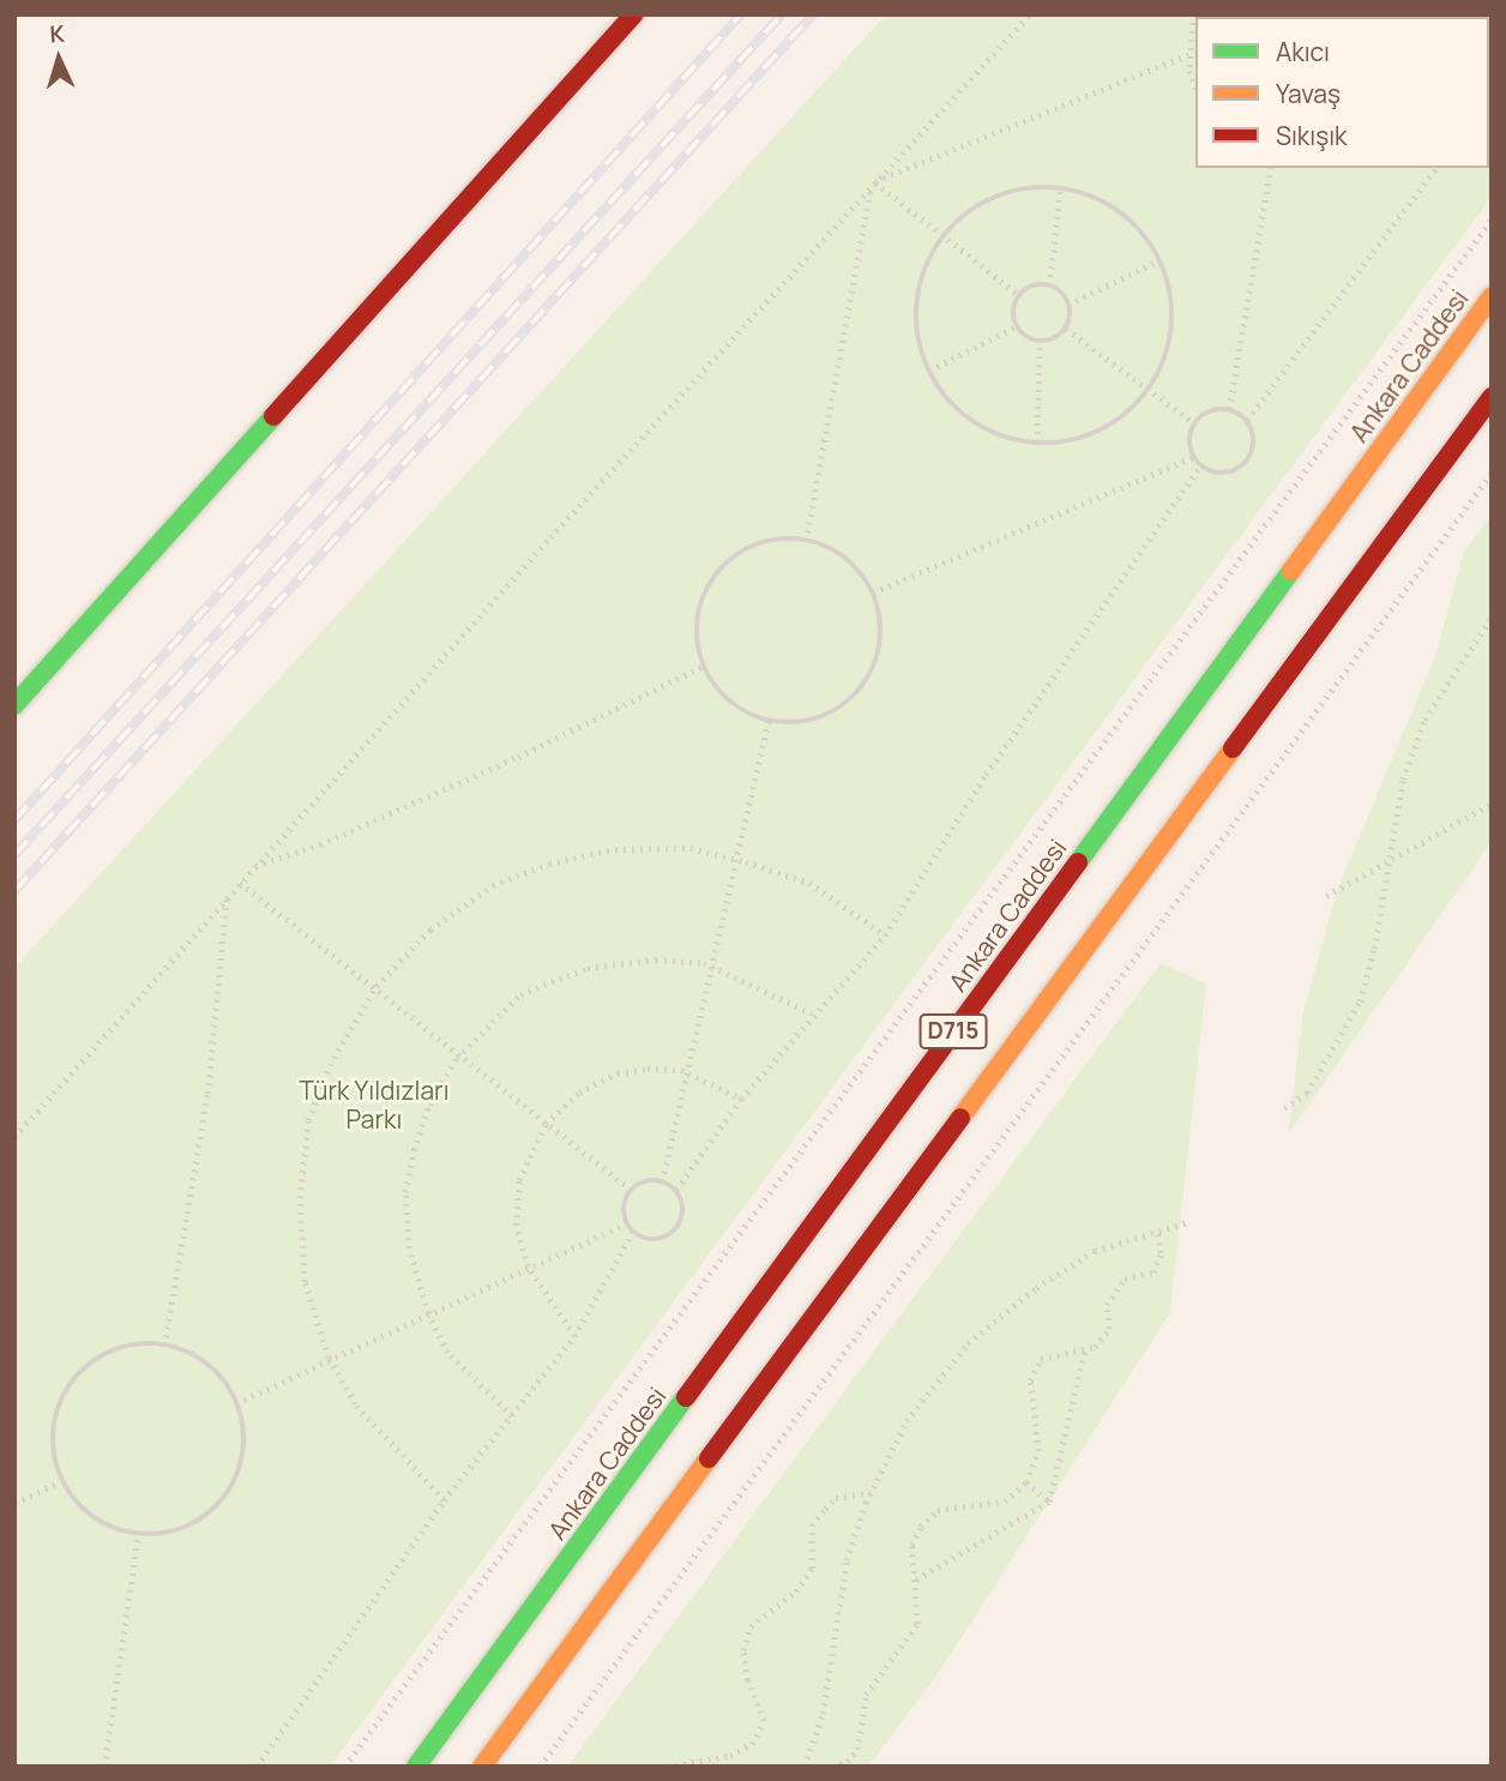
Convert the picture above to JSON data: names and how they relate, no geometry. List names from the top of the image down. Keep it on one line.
{"streets":{"main road":["Ankara Caddesi","D715"]},"parks":["Türk Yıldızları Parkı"],"legend":["Akıcı","Yavaş","Sıkışık"],"north":"top"}
